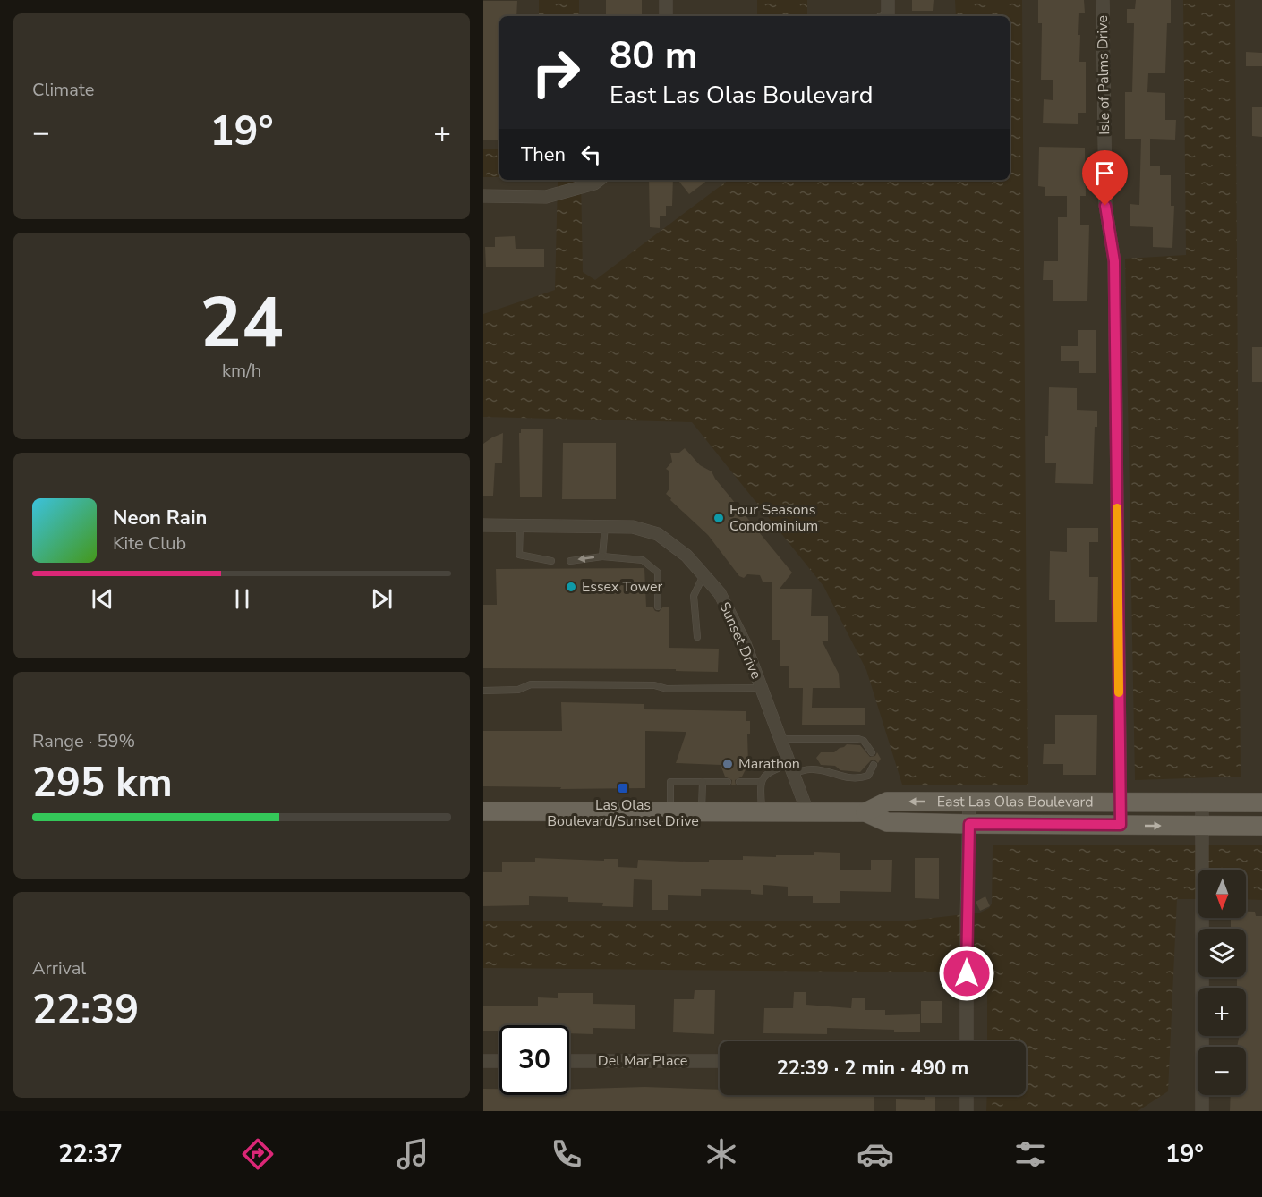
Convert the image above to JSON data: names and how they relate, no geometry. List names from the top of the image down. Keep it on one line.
{"streets":{"main road":["East Las Olas Boulevard"],"street":["Isle of Palms Drive","Sunset Drive","Del Mar Place"]},"crossings":[["Isle of Palms Drive","East Las Olas Boulevard"],["Sunset Drive","East Las Olas Boulevard"]],"places":{"other":["Four Seasons Condominium","Essex Tower","Marathon"],"transit":["Las Olas Boulevard/Sunset Drive"]},"north":"bottom","page":{"tile":["Climate",["24","km/h"],["Range · 59%","295 km"],["Arrival","22:39"]],"turn":["80 m","East Las Olas Boulevard"],"heat":["−","19°","+"],"then":"Then","song":["Neon Rain","Kite Club"],"map_buttons":["+","−"],"limit":"30","trip":"22:39 · 2 min · 490 m","tabs":["22:37","19°"]}}
